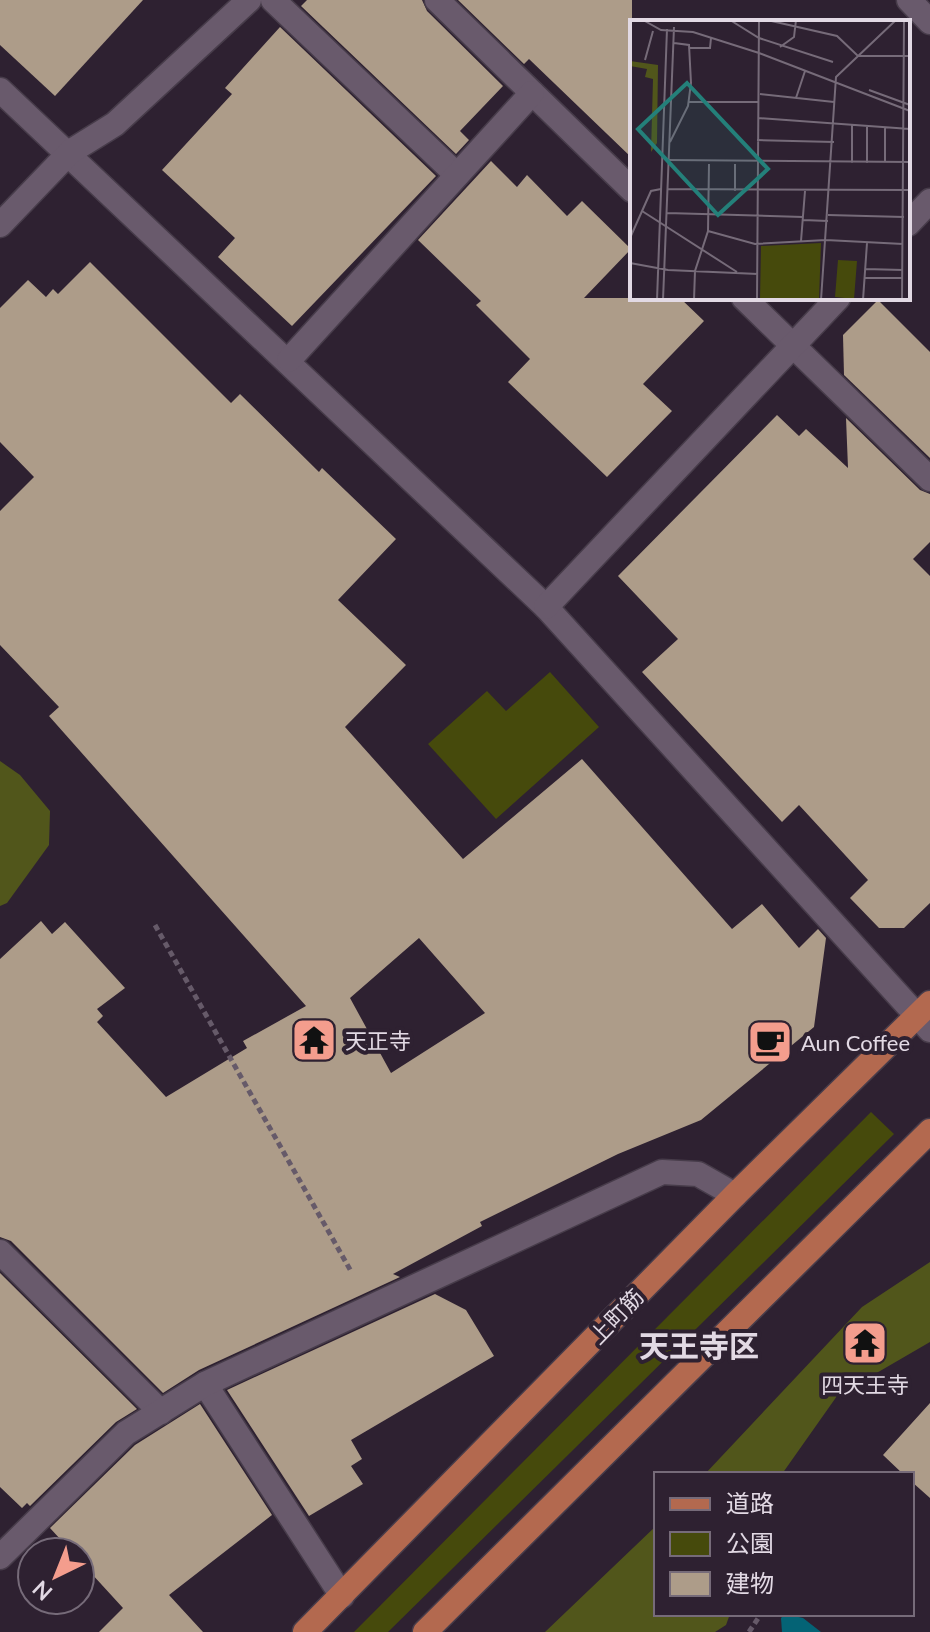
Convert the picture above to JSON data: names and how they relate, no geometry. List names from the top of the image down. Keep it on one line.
{"streets":{"main road":["上町筋"]},"districts":["天王寺区"],"places":{"temple":["天正寺","四天王寺"],"cafe":["Aun Coffee"]},"legend":["道路","公園","建物"],"north":"bottom left"}
